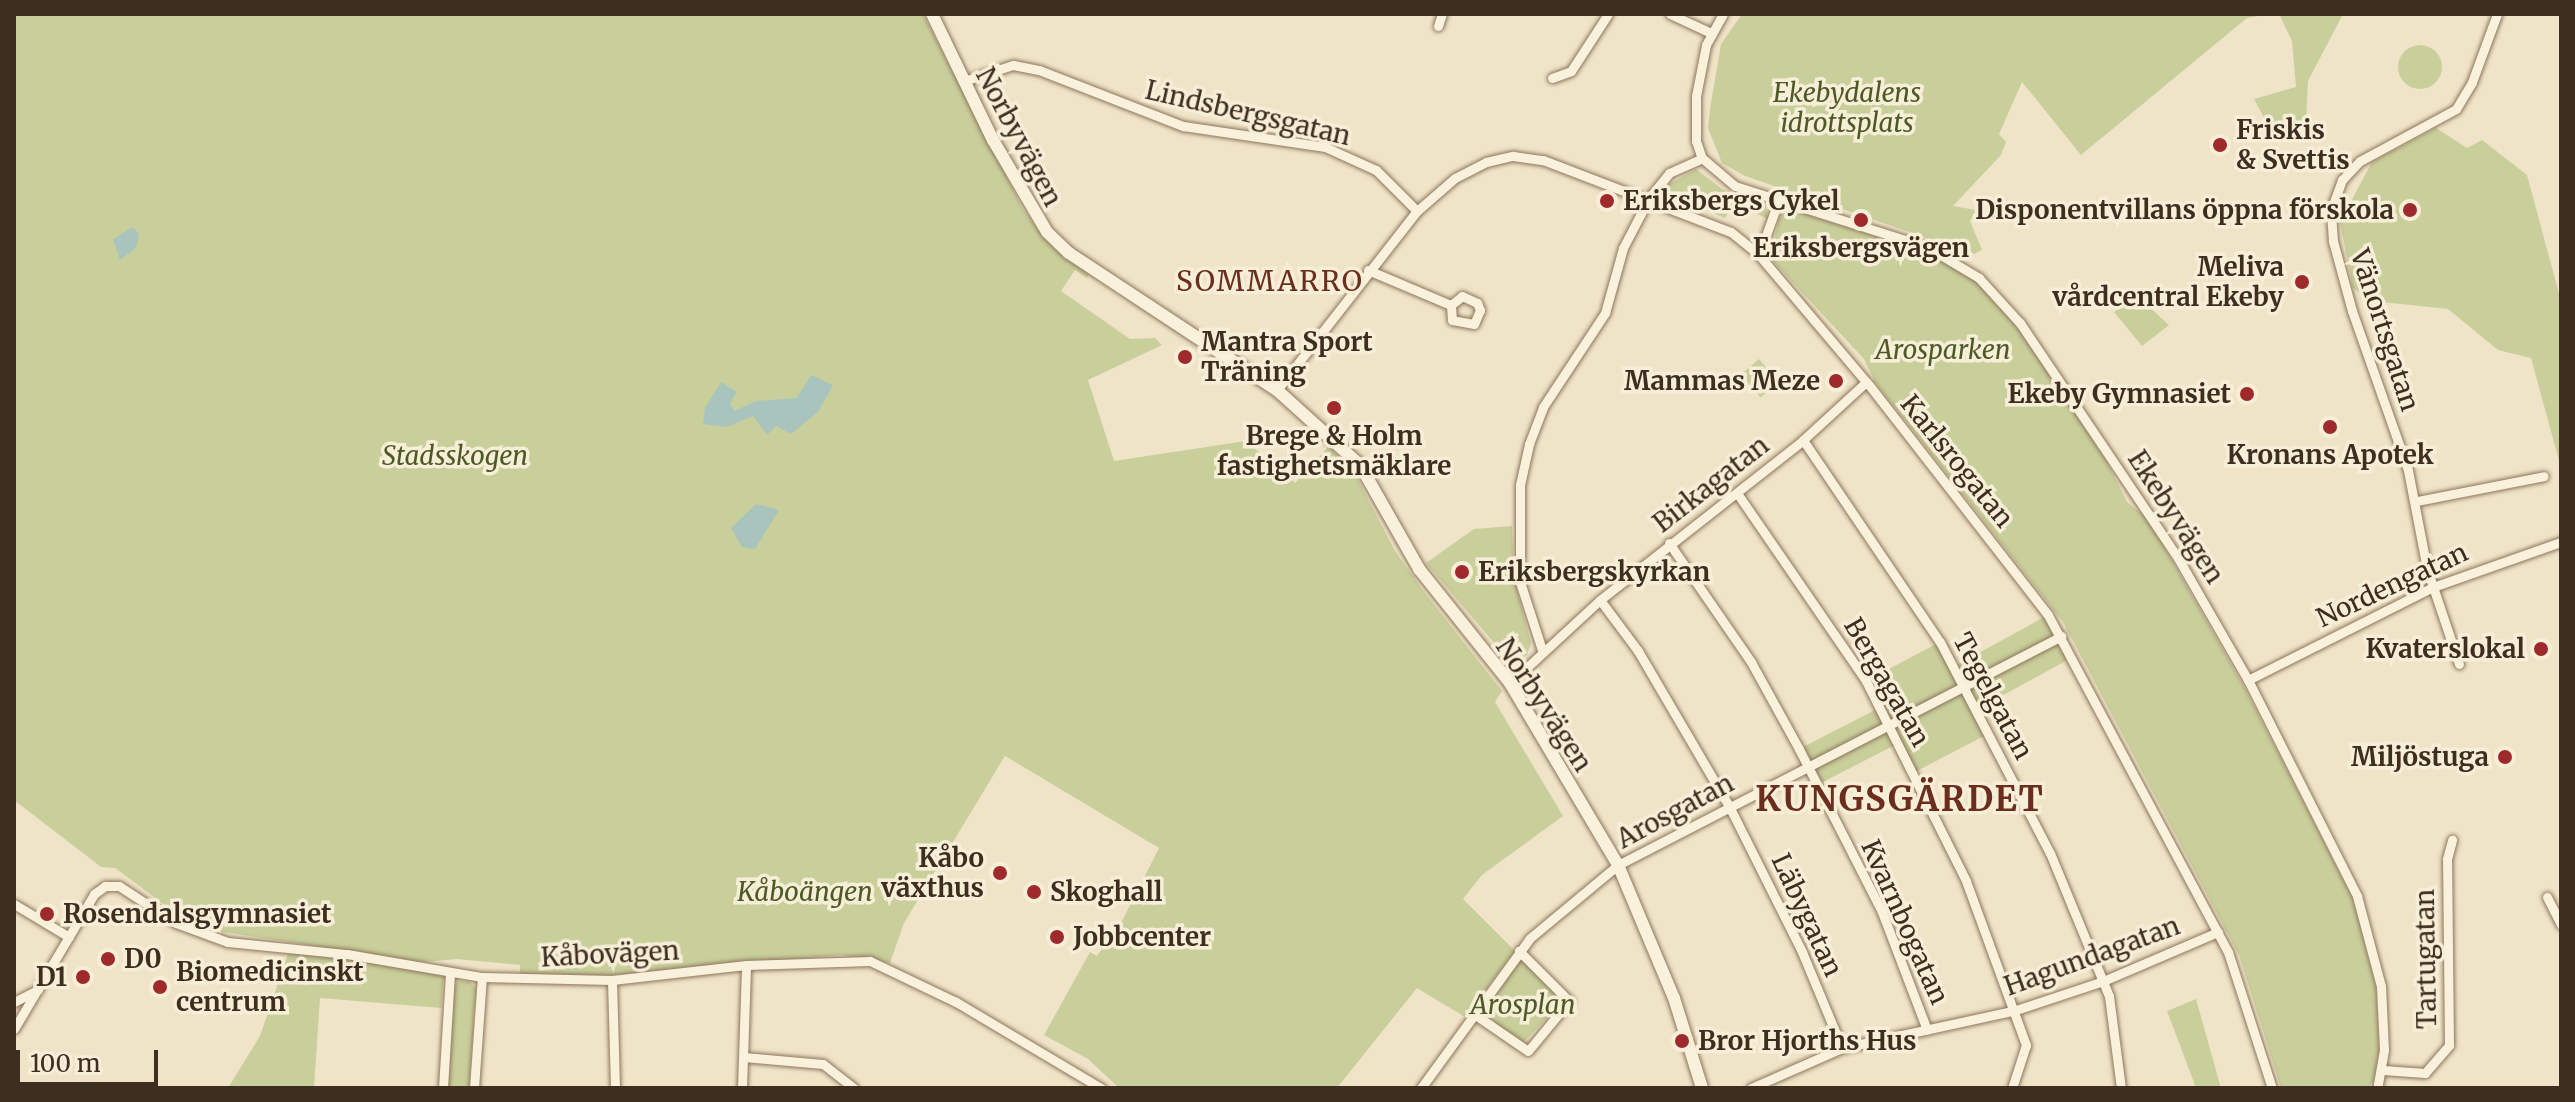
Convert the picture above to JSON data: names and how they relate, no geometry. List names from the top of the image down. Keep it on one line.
{"streets":{"street":["Lindsbergsgatan","Norbyvägen","Vänortsgatan","Karlsrogatan","Birkagatan","Ekebyvägen","Nordengatan","Bergagatan","Tegelgatan","Arosgatan","Läbygatan","Kvarnbogatan","Kåbovägen","Hagundagatan","Tartugatan"]},"crossings":[["Lindsbergsgatan","Norbyvägen"],["Lindsbergsgatan","Karlsrogatan"],["Norbyvägen","Karlsrogatan"],["Norbyvägen","Birkagatan"],["Norbyvägen","Arosgatan"],["Vänortsgatan","Nordengatan"],["Karlsrogatan","Birkagatan"],["Karlsrogatan","Arosgatan"],["Karlsrogatan","Hagundagatan"],["Birkagatan","Bergagatan"],["Birkagatan","Tegelgatan"],["Birkagatan","Läbygatan"],["Birkagatan","Kvarnbogatan"],["Ekebyvägen","Nordengatan"],["Ekebyvägen","Tartugatan"],["Bergagatan","Arosgatan"],["Bergagatan","Hagundagatan"],["Tegelgatan","Arosgatan"],["Tegelgatan","Hagundagatan"],["Arosgatan","Läbygatan"],["Arosgatan","Kvarnbogatan"],["Läbygatan","Hagundagatan"],["Kvarnbogatan","Hagundagatan"]],"districts":["SOMMARRO","KUNGSGÄRDET"],"parks":["Ekebydalens idrottsplats","Arosparken","Stadsskogen","Kåboängen","Arosplan"],"places":["Friskis & Svettis","Eriksbergs Cykel","Disponentvillans öppna förskola","Eriksbergsvägen","Meliva vårdcentral Ekeby","Mantra Sport Träning","Mammas Meze","Ekeby Gymnasiet","Brege & Holm fastighetsmäklare","Kronans Apotek","Eriksbergskyrkan","Kvaterslokal","Miljöstuga","Kåbo växthus","Skoghall","Rosendalsgymnasiet","Jobbcenter","D0","D1","Biomedicinskt centrum","Bror Hjorths Hus"],"scale_bar":"100 m"}
